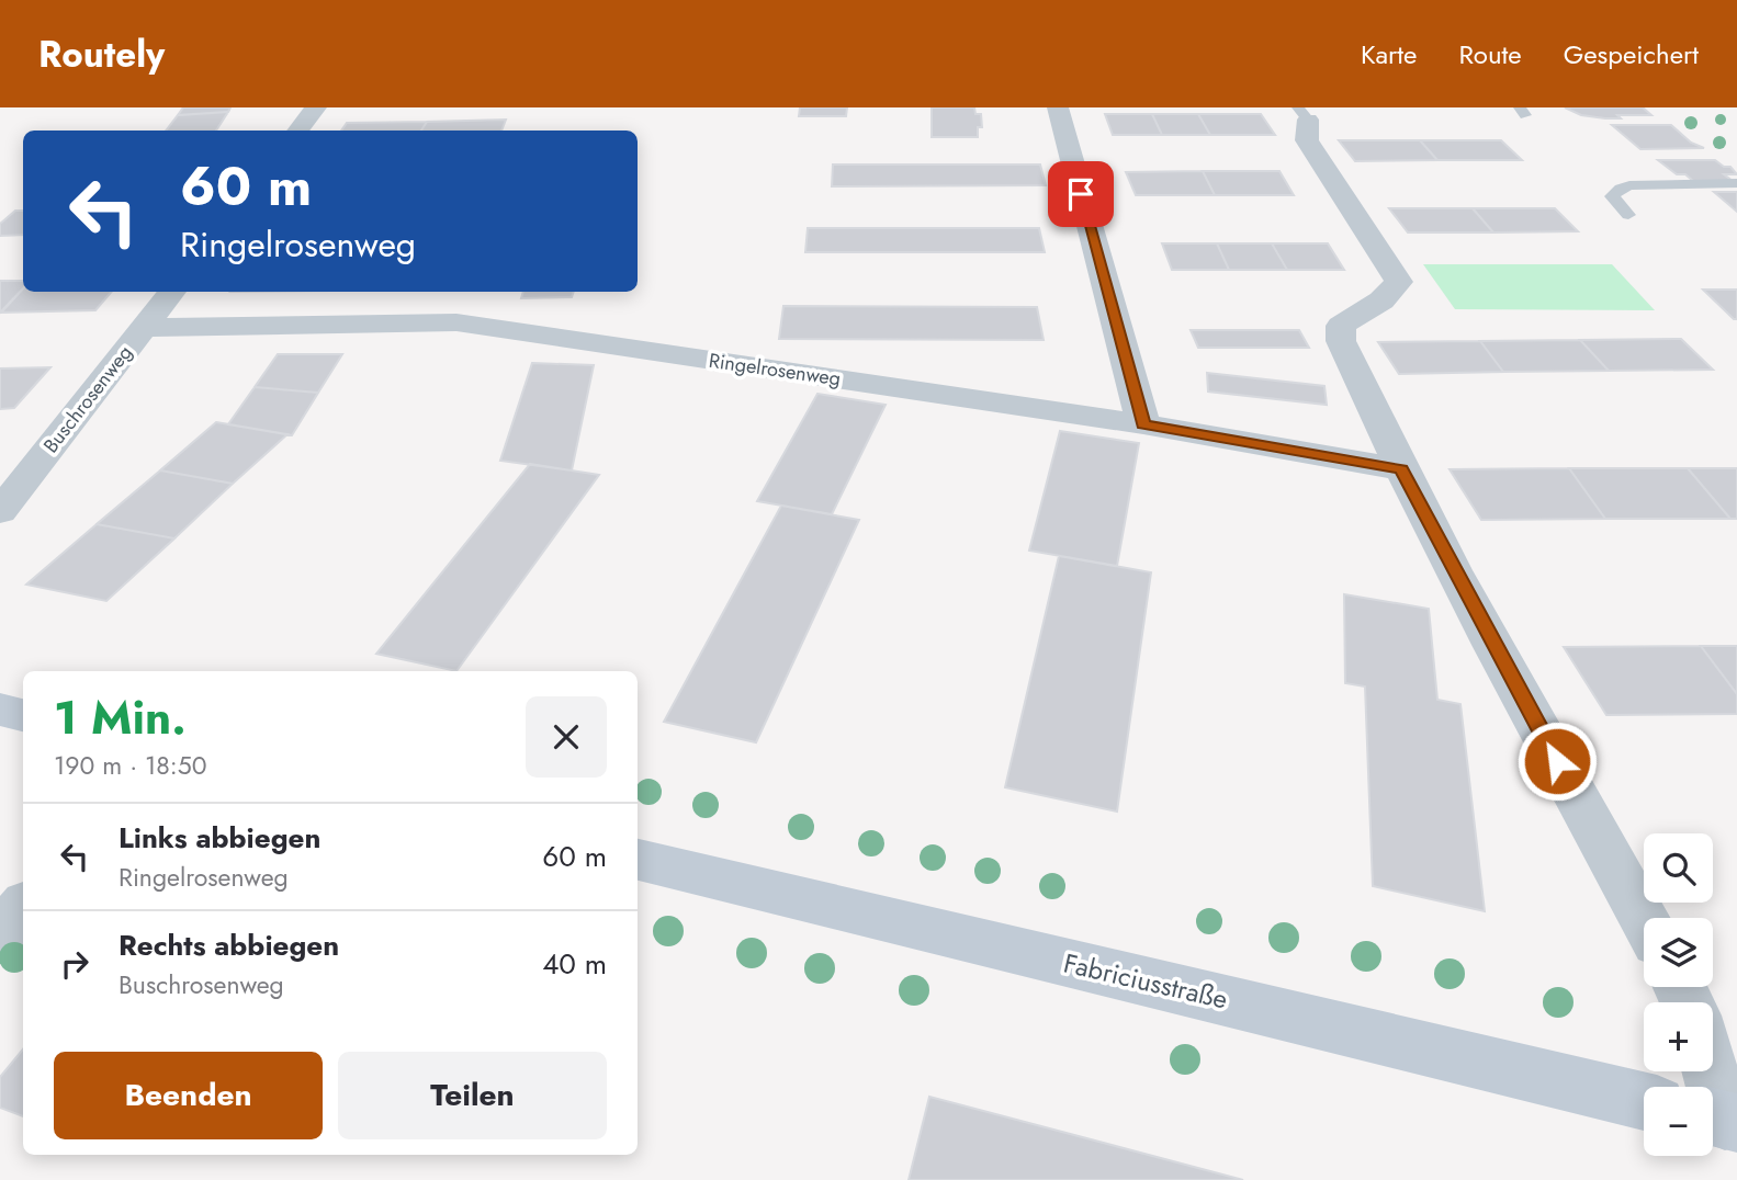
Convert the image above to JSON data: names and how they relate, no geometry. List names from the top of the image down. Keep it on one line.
{"streets":{"street":["Ringelrosenweg","Buschrosenweg","Fabriciusstraße"]},"crossings":[["Ringelrosenweg","Buschrosenweg"]],"page":{"header":"Routely","nav":["Karte","Route","Gespeichert"],"turn":["60 m","Ringelrosenweg"],"heading":["1 Min.","190 m · 18:50"],"list":[{"name":"Links abbiegen","note":"Ringelrosenweg","value":"60 m"},{"name":"Rechts abbiegen","note":"Buschrosenweg","value":"40 m"}],"map_buttons":["+","−"],"buttons":["Beenden","Teilen"]}}
